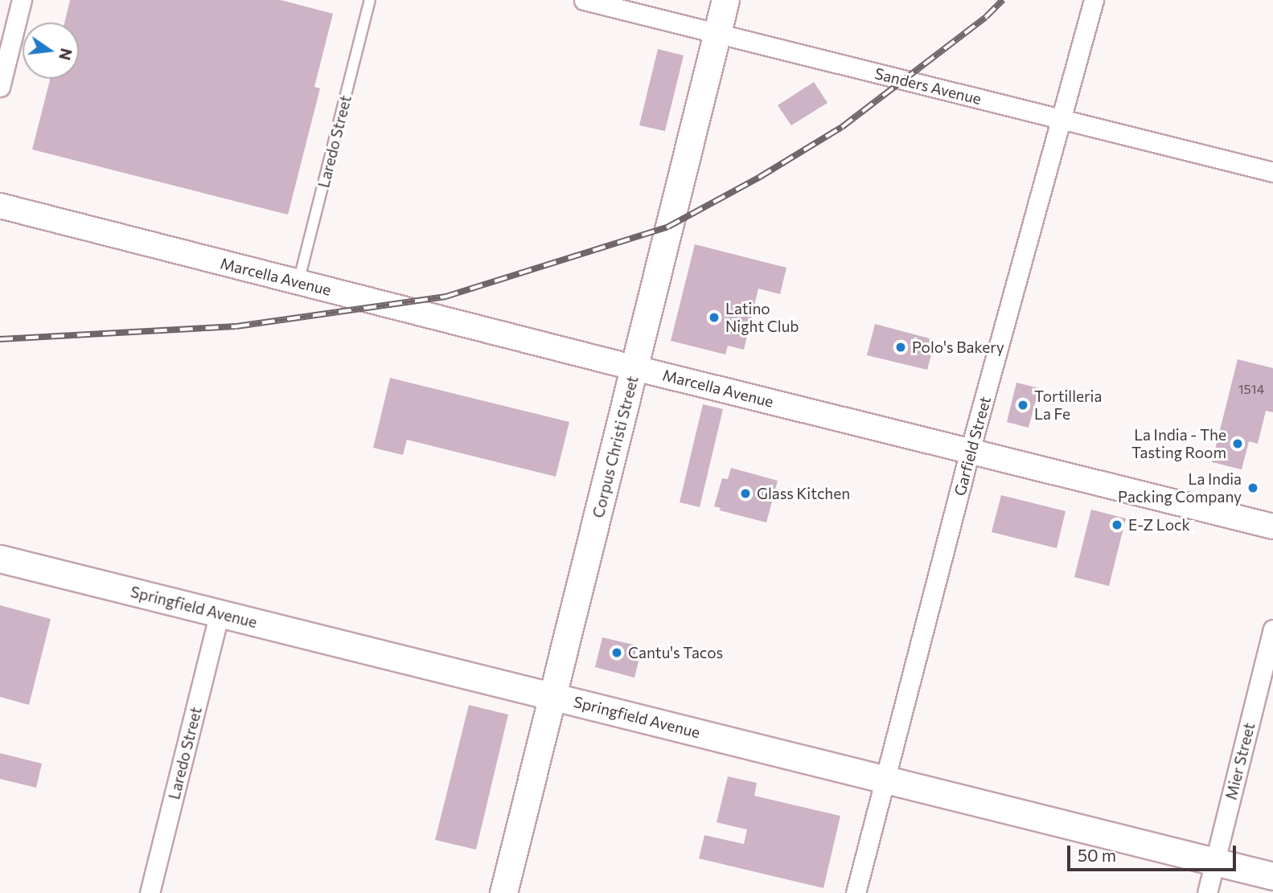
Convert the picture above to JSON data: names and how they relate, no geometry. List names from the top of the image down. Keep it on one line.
{"streets":{"main road":["Corpus Christi Street","Springfield Avenue"],"street":["Sanders Avenue","Laredo Street","Marcella Avenue","Garfield Street","Mier Street"]},"crossings":[["Sanders Avenue","Garfield Street"],["Sanders Avenue","Corpus Christi Street"],["Laredo Street","Marcella Avenue"],["Laredo Street","Springfield Avenue"],["Marcella Avenue","Garfield Street"],["Marcella Avenue","Corpus Christi Street"],["Garfield Street","Springfield Avenue"],["Corpus Christi Street","Springfield Avenue"],["Springfield Avenue","Mier Street"]],"places":["Latino Night Club","Polo's Bakery","Tortilleria La Fe","La India - The Tasting Room","La India Packing Company","Glass Kitchen","E-Z Lock","Cantu's Tacos"],"house_numbers":["1514"],"scale_bar":"50 m","north":"right"}
